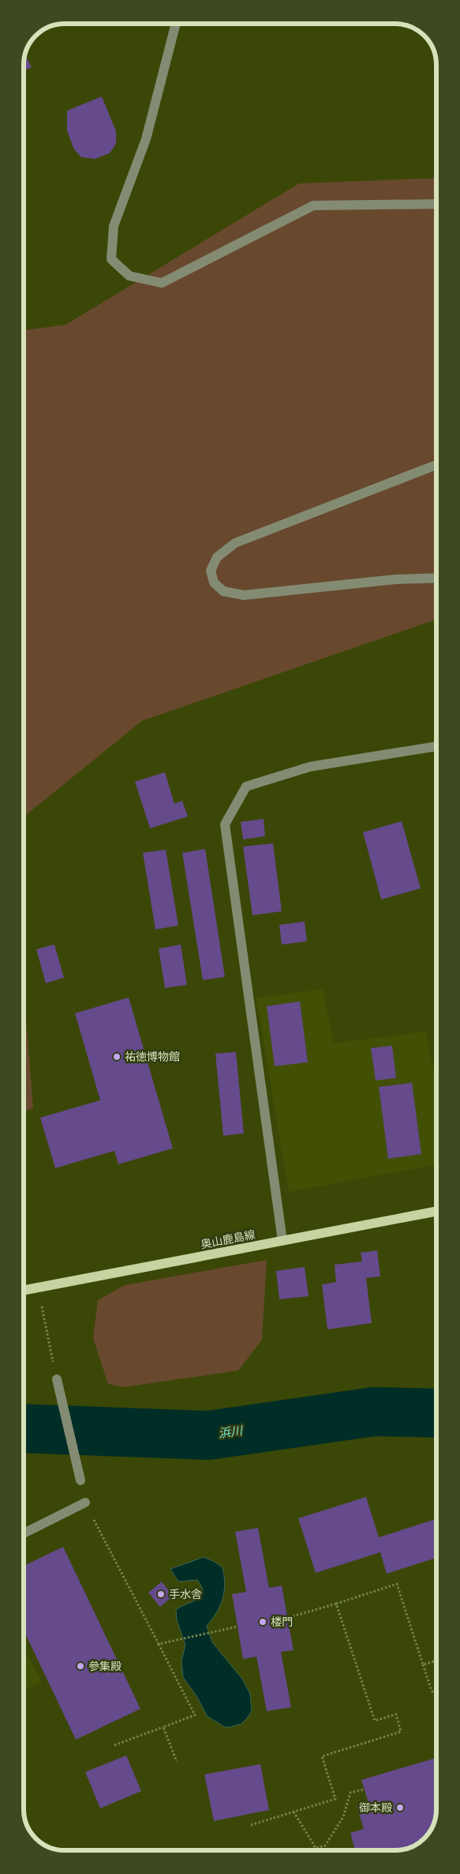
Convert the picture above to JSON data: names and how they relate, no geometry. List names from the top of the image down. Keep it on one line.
{"streets":{"main road":["奥山鹿島線"]},"water":["浜川"],"places":["祐徳博物館","手水舎","楼門","參集殿","御本殿"]}
